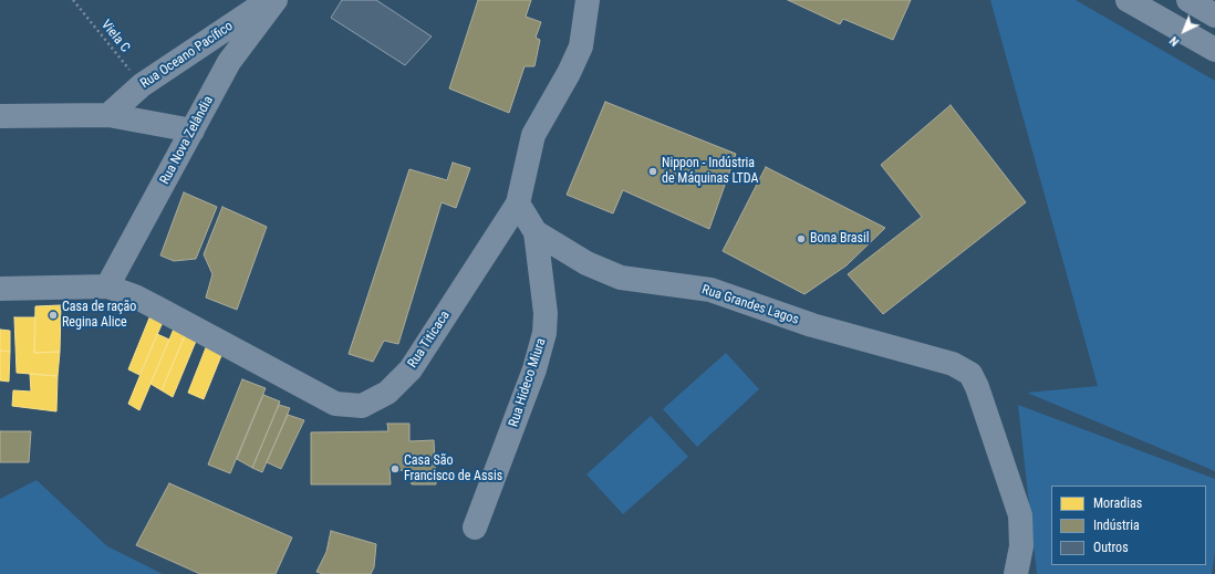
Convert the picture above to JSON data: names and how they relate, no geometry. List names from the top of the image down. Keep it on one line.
{"streets":{"street":["Rua Oceano Pacífico","Rua Nova Zelândia","Rua Grandes Lagos","Rua Titicaca","Rua Hideco Miura"],"path":["Viela C"]},"crossings":[["Viela C","Rua Oceano Pacífico"],["Rua Nova Zelândia","Rua Titicaca"],["Rua Grandes Lagos","Rua Titicaca"],["Rua Grandes Lagos","Rua Hideco Miura"]],"places":["Nippon - Indústria de Máquinas LTDA","Bona Brasil","Casa de ração Regina Alice","Casa São Francisco de Assis"],"legend":["Moradias","Indústria","Outros"],"north":"bottom left"}
